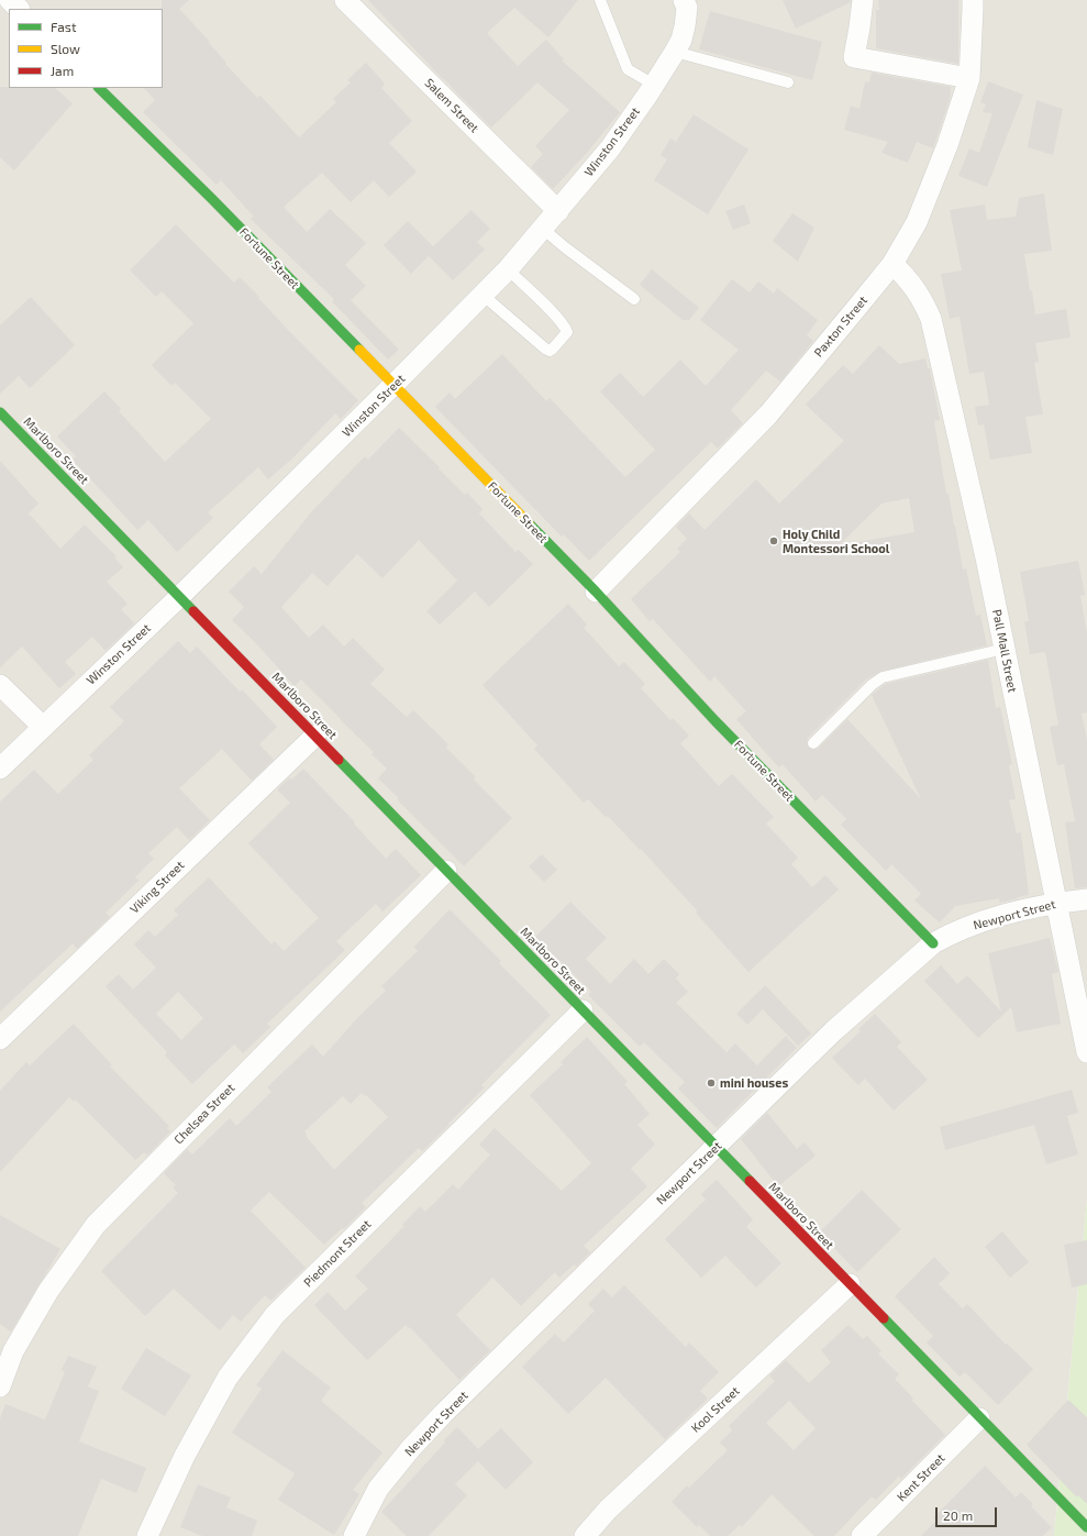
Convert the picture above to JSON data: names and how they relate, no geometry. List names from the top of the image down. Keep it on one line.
{"streets":{"street":["Salem Street","Winston Street","Fortune Street","Paxton Street","Marlboro Street","Pall Mall Street","Viking Street","Newport Street","Chelsea Street","Piedmont Street","Kool Street","Kent Street"]},"crossings":[["Salem Street","Winston Street"],["Winston Street","Fortune Street"],["Winston Street","Marlboro Street"],["Fortune Street","Paxton Street"],["Fortune Street","Newport Street"],["Paxton Street","Pall Mall Street"],["Marlboro Street","Viking Street"],["Marlboro Street","Newport Street"],["Marlboro Street","Chelsea Street"],["Marlboro Street","Piedmont Street"],["Marlboro Street","Kool Street"],["Marlboro Street","Kent Street"],["Pall Mall Street","Newport Street"]],"places":["Holy Child Montessori School","mini houses"],"legend":["Fast","Slow","Jam"],"scale_bar":"20 m"}
